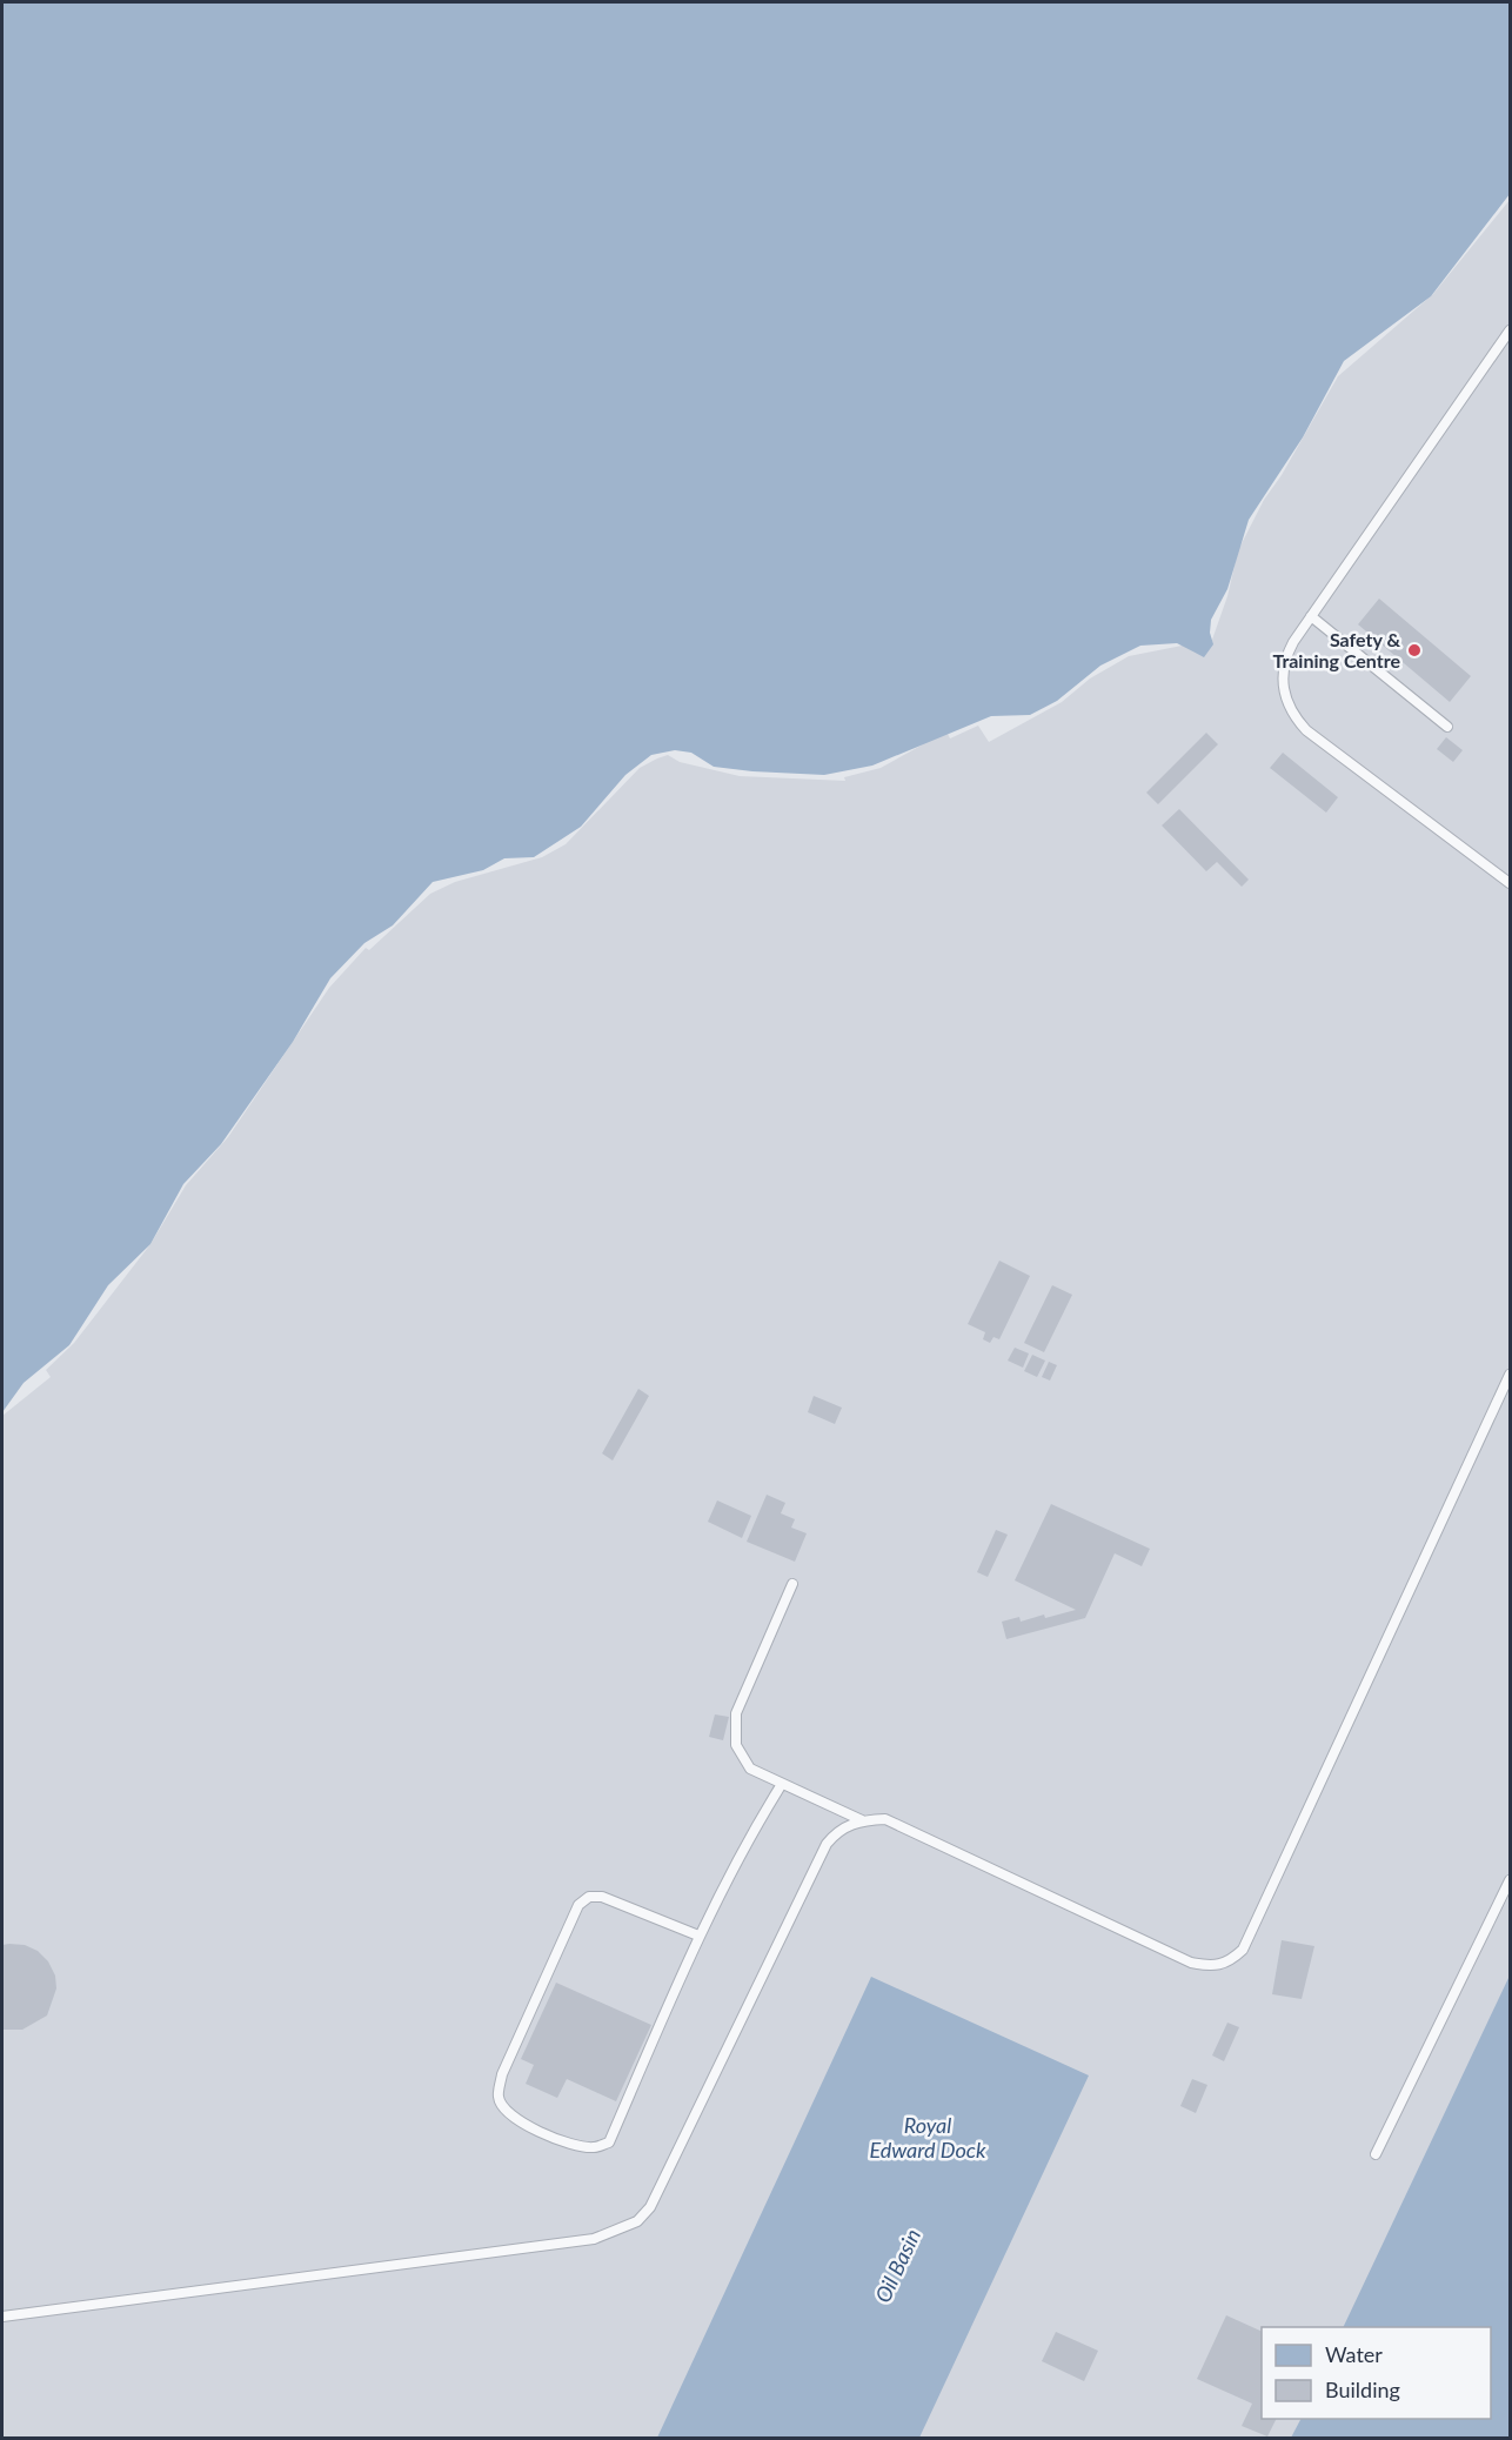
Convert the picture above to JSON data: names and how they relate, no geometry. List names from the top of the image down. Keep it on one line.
{"water":["Royal Edward Dock","Oil Basin"],"places":["Safety & Training Centre"],"legend":["Water","Building"]}
